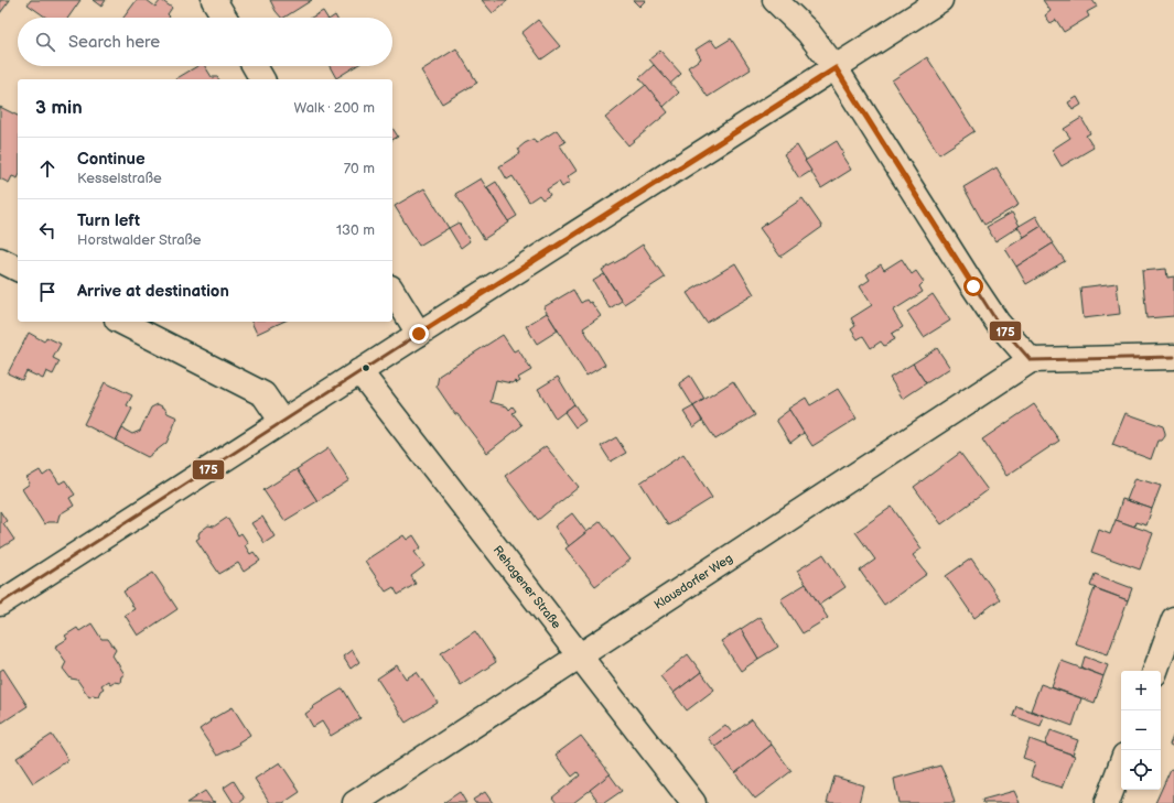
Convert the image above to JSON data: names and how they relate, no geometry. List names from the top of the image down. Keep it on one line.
{"streets":{"street":["Klausdorfer Weg","Rehagener Straße"]},"crossings":[["Klausdorfer Weg","Rehagener Straße"]],"lines":["transit line 175"],"page":{"search":"Search here","heading":["3 min","Walk · 200 m"],"list":[["Continue","Kesselstraße","70 m"],["Turn left","Horstwalder Straße","130 m"],"Arrive at destination"],"map_buttons":["+","−"]}}
